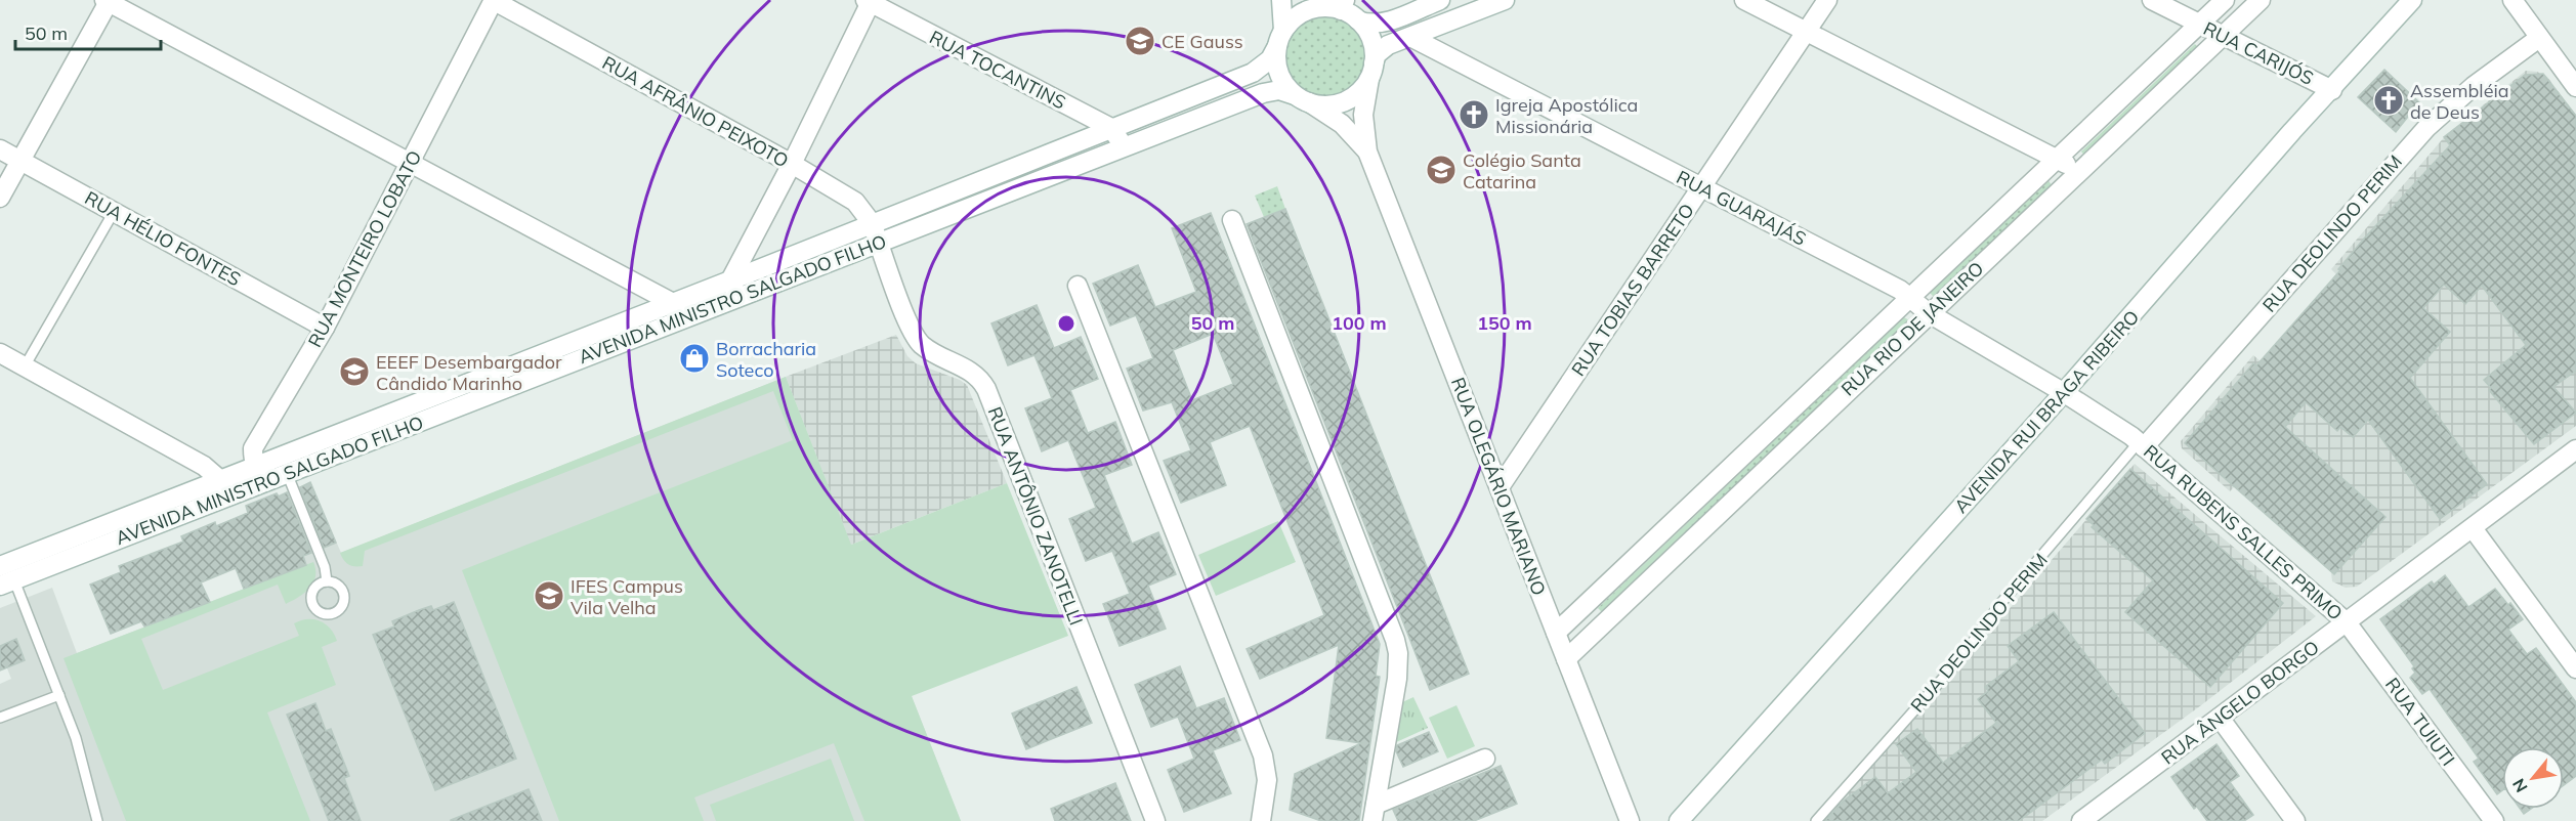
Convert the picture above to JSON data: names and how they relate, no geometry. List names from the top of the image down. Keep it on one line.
{"streets":{"street":["RUA CARIJÓS","RUA TOCANTINS","RUA AFRÂNIO PEIXOTO","RUA GUARAJÁS","RUA DEOLINDO PERIM","RUA HÉLIO FONTES","RUA MONTEIRO LOBATO","RUA TOBIAS BARRETO","AVENIDA MINISTRO SALGADO FILHO","RUA RIO DE JANEIRO","AVENIDA RUI BRAGA RIBEIRO","RUA OLEGÁRIO MARIANO","RUA ANTÔNIO ZANOTELLI","RUA RUBENS SALLES PRIMO","RUA ÂNGELO BORGO","RUA TUIUTI"]},"crossings":[["RUA CARIJÓS","RUA RIO DE JANEIRO"],["RUA CARIJÓS","AVENIDA RUI BRAGA RIBEIRO"],["RUA TOCANTINS","AVENIDA MINISTRO SALGADO FILHO"],["RUA AFRÂNIO PEIXOTO","RUA MONTEIRO LOBATO"],["RUA AFRÂNIO PEIXOTO","AVENIDA MINISTRO SALGADO FILHO"],["RUA AFRÂNIO PEIXOTO","RUA ANTÔNIO ZANOTELLI"],["RUA GUARAJÁS","RUA TOBIAS BARRETO"],["RUA GUARAJÁS","RUA RIO DE JANEIRO"],["RUA GUARAJÁS","AVENIDA RUI BRAGA RIBEIRO"],["RUA GUARAJÁS","RUA RUBENS SALLES PRIMO"],["RUA DEOLINDO PERIM","RUA RUBENS SALLES PRIMO"],["RUA HÉLIO FONTES","RUA MONTEIRO LOBATO"],["RUA MONTEIRO LOBATO","AVENIDA MINISTRO SALGADO FILHO"],["RUA TOBIAS BARRETO","RUA OLEGÁRIO MARIANO"],["AVENIDA MINISTRO SALGADO FILHO","RUA OLEGÁRIO MARIANO"],["AVENIDA MINISTRO SALGADO FILHO","RUA ANTÔNIO ZANOTELLI"],["RUA RIO DE JANEIRO","RUA OLEGÁRIO MARIANO"],["AVENIDA RUI BRAGA RIBEIRO","RUA RUBENS SALLES PRIMO"],["RUA RUBENS SALLES PRIMO","RUA ÂNGELO BORGO"],["RUA RUBENS SALLES PRIMO","RUA TUIUTI"],["RUA ÂNGELO BORGO","RUA TUIUTI"]],"places":{"school or university":["CE Gauss","Colégio Santa Catarina","EEEF Desembargador Cândido Marinho","IFES Campus Vila Velha"],"church":["Assembléia de Deus","Igreja Apostólica Missionária"],"shop":["Borracharia Soteco"]},"scale_bar":"50 m","north":"bottom left","rings":["50 m","100 m","150 m"]}
